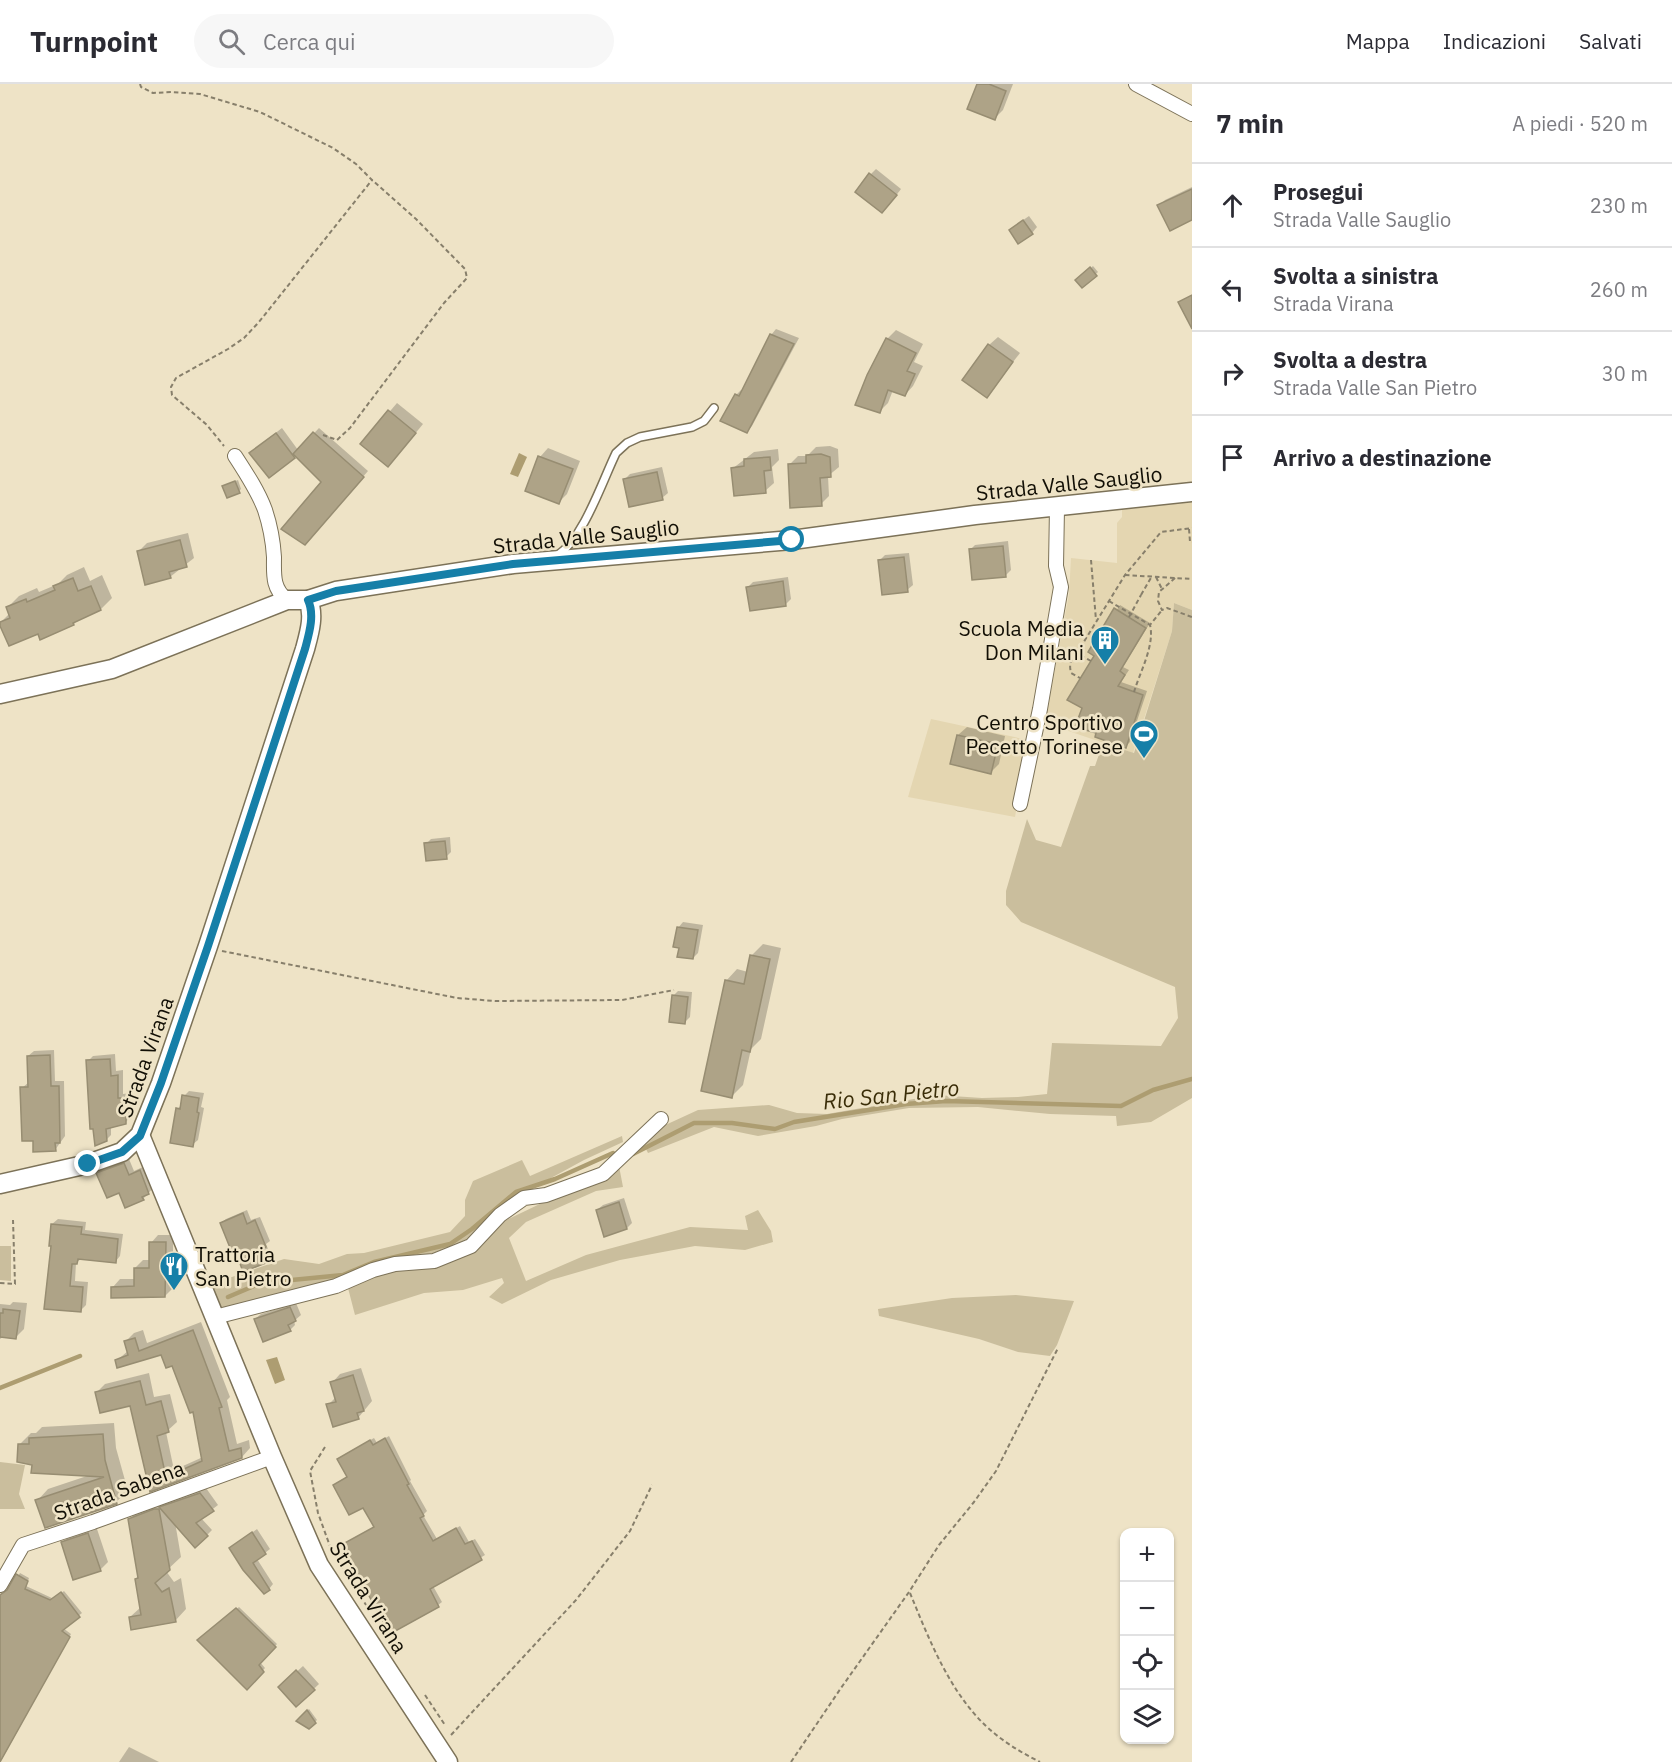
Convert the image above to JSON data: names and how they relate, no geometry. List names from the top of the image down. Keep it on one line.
{"streets":{"street":["Strada Valle Sauglio","Strada Virana","Strada Sabena"]},"crossings":[["Strada Valle Sauglio","Strada Virana"],["Strada Virana","Strada Sabena"]],"water":["Rio San Pietro"],"places":{"building":["Scuola Media Don Milani"],"sports":["Centro Sportivo Pecetto Torinese"],"restaurant":["Trattoria San Pietro"]},"page":{"header":"Turnpoint","search":"Cerca qui","nav":["Mappa","Indicazioni","Salvati"],"heading":["7 min","A piedi · 520 m"],"list":[["Prosegui","Strada Valle Sauglio","230 m"],["Svolta a sinistra","Strada Virana","260 m"],["Svolta a destra","Strada Valle San Pietro","30 m"],"Arrivo a destinazione"],"map_buttons":["+","−"]}}
